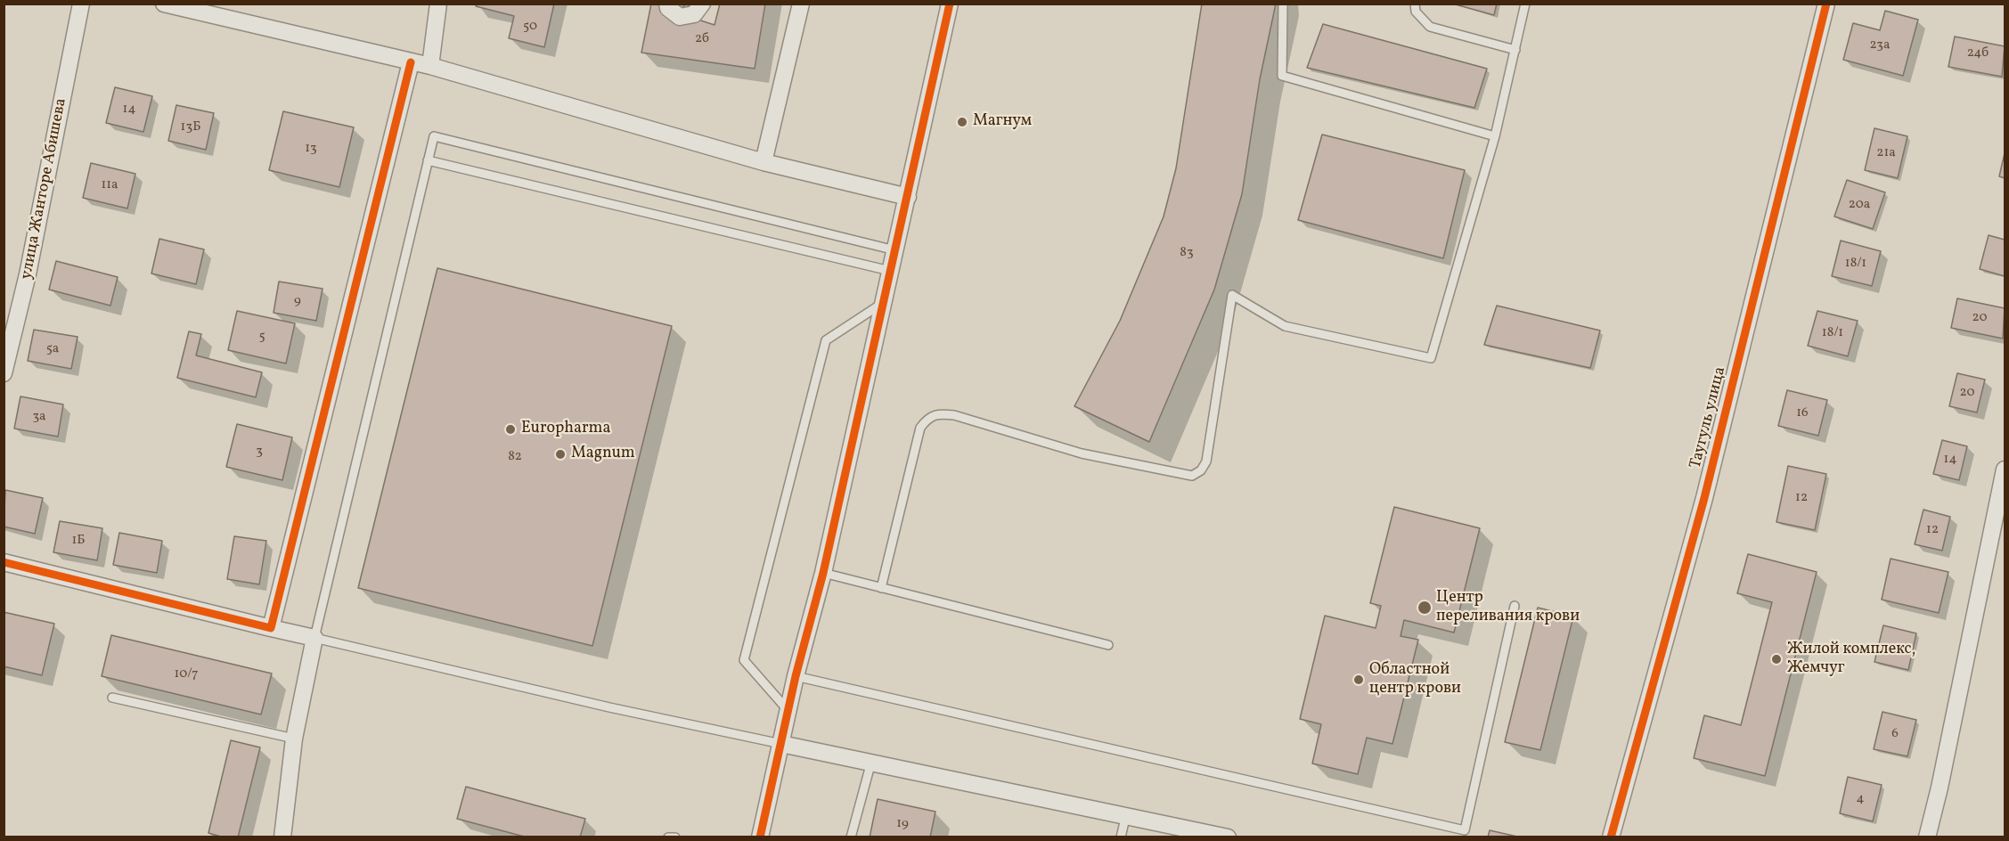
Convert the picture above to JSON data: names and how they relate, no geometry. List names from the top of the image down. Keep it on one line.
{"streets":{"street":["улица Жанторе Абишева","Таугуль улица"]},"places":["Магнум","Europharma","Magnum","Центр переливания крови","Жилой комплекс, Жемчуг","Областной центр крови"],"house_numbers":["50","2б","23а","24б","14","13Б","13","21а","11а","20а","83","18/1","9","20","18/1","5","5а","20","16","3а","3","82","14","12","12","1Б","10/7","6","4","19"]}
